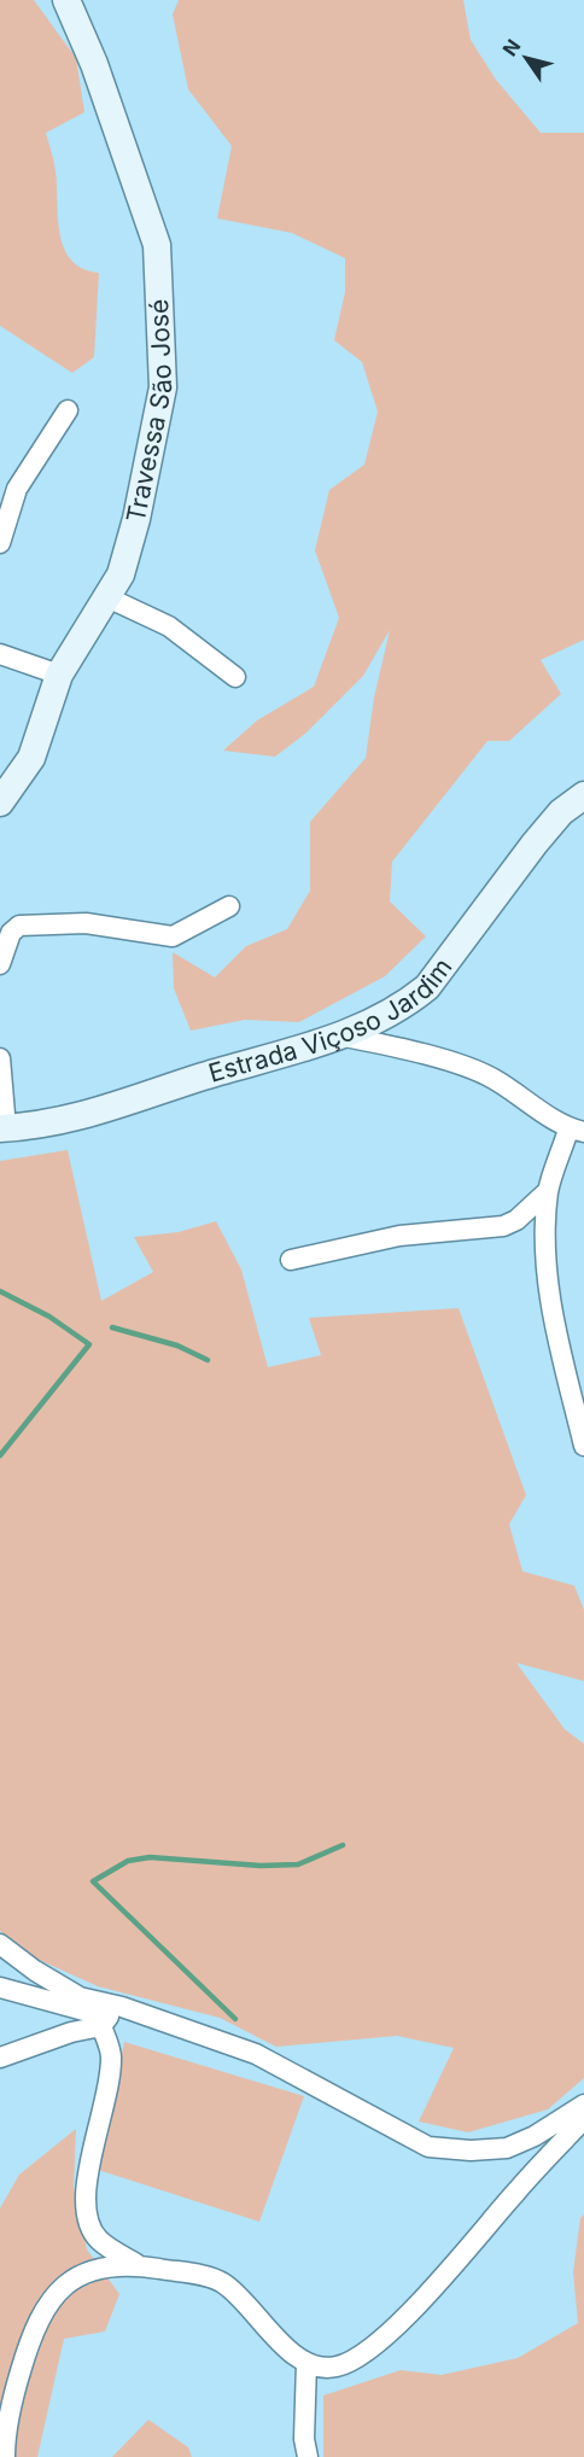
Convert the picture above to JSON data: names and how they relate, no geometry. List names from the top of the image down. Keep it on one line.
{"streets":{"street":["Travessa São José","Estrada Viçoso Jardim"]},"north":"top left"}
